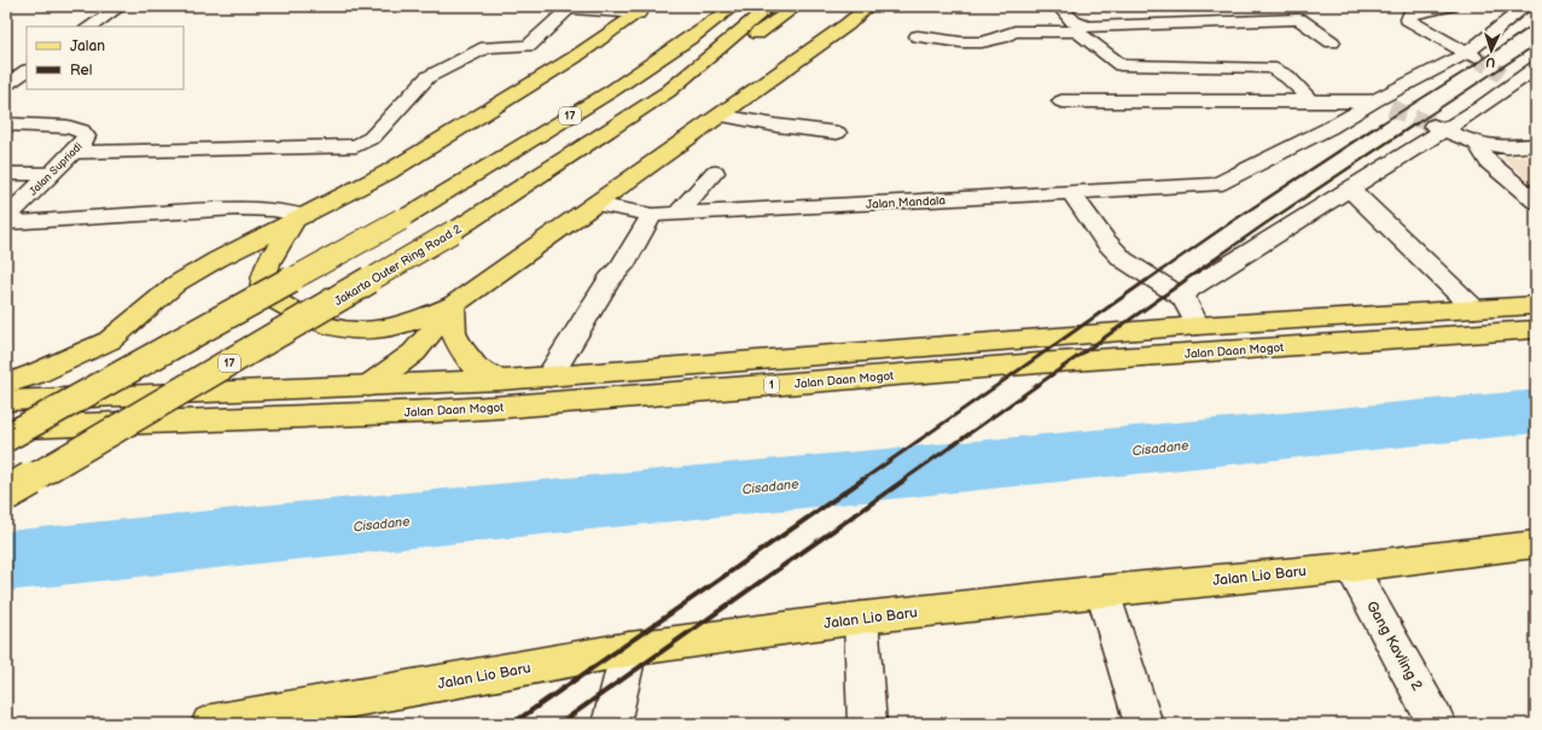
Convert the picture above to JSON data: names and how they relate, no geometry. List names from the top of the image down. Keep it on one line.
{"streets":{"main road":["17","Jakarta Outer Ring Road 2","Jalan Daan Mogot","1","Jalan Lio Baru"],"street":["Jalan Supriadi","Jalan Mandala","Gang Kavling 2"]},"crossings":[["Jalan Lio Baru","Gang Kavling 2"]],"water":["Cisadane"],"legend":["Jalan","Rel"],"north":"bottom"}
